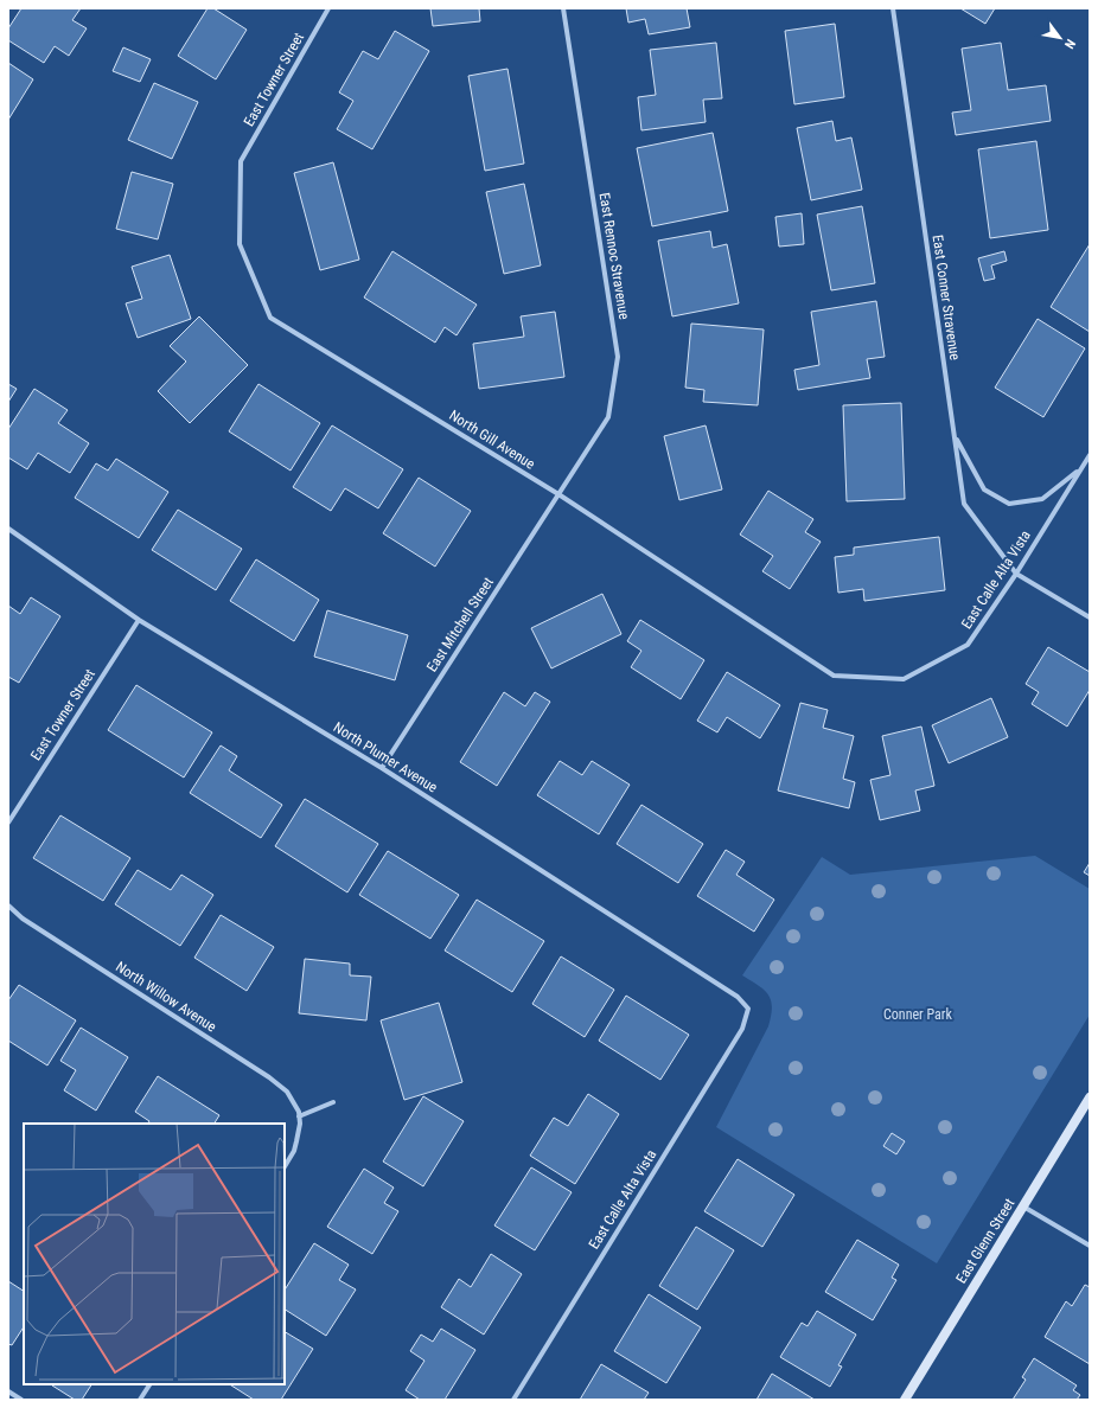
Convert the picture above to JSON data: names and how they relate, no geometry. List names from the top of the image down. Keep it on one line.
{"streets":{"street":["East Towner Street","East Rennoc Stravenue","East Conner Stravenue","North Gill Avenue","East Calle Alta Vista","East Mitchell Street","North Plumer Avenue","North Willow Avenue","East Glenn Street"]},"crossings":[["East Towner Street","North Gill Avenue"],["East Towner Street","North Plumer Avenue"],["East Rennoc Stravenue","North Gill Avenue"],["East Rennoc Stravenue","East Mitchell Street"],["East Conner Stravenue","East Calle Alta Vista"],["North Gill Avenue","East Calle Alta Vista"],["North Gill Avenue","East Mitchell Street"],["East Calle Alta Vista","North Plumer Avenue"],["East Mitchell Street","North Plumer Avenue"]],"parks":["Conner Park"],"north":"bottom right"}
